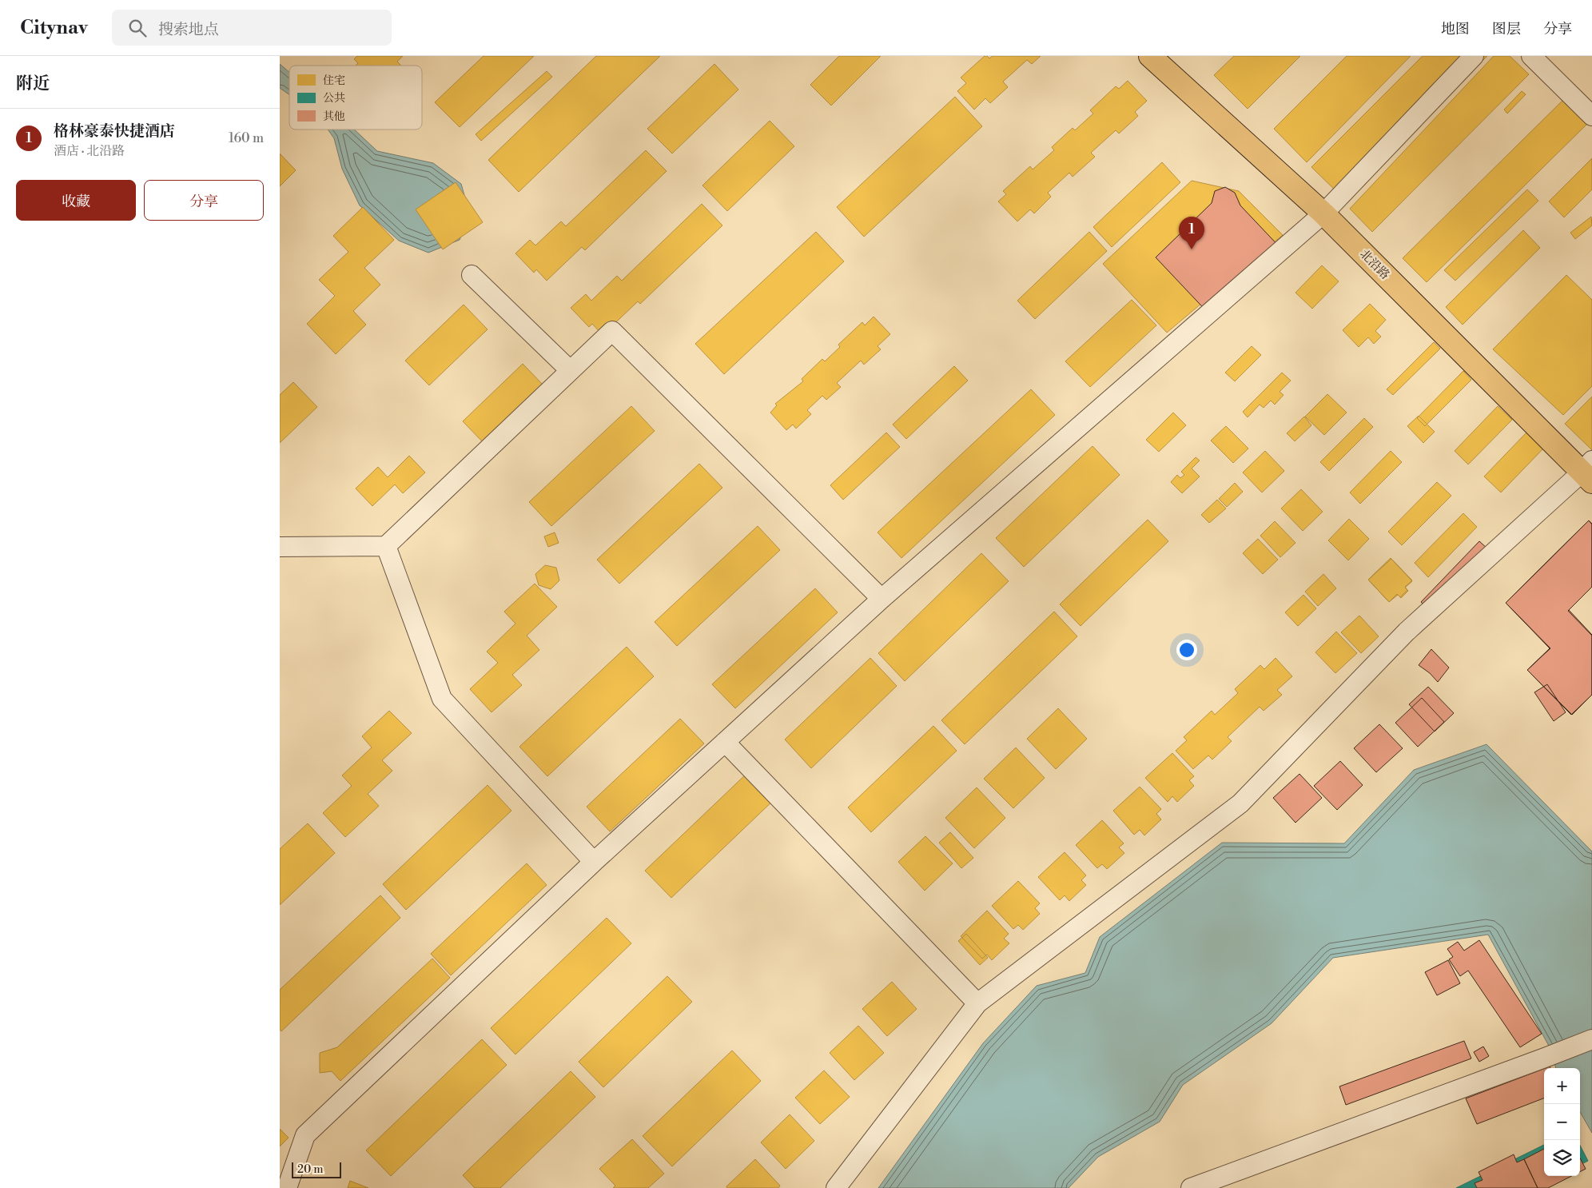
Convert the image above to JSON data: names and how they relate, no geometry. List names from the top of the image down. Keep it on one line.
{"streets":{"main road":["北沿路"]},"legend":["住宅","公共","其他"],"scale_bar":"20 m","page":{"header":"Citynav","search":"搜索地点","nav":["地图","图层","分享"],"heading":"附近","list":[{"mark":"1","name":"格林豪泰快捷酒店","note":"酒店 · 北沿路","value":"160 m"}],"buttons":["收藏","分享"],"pins":"1","map_buttons":["+","−"],"scale":"20 m"}}
